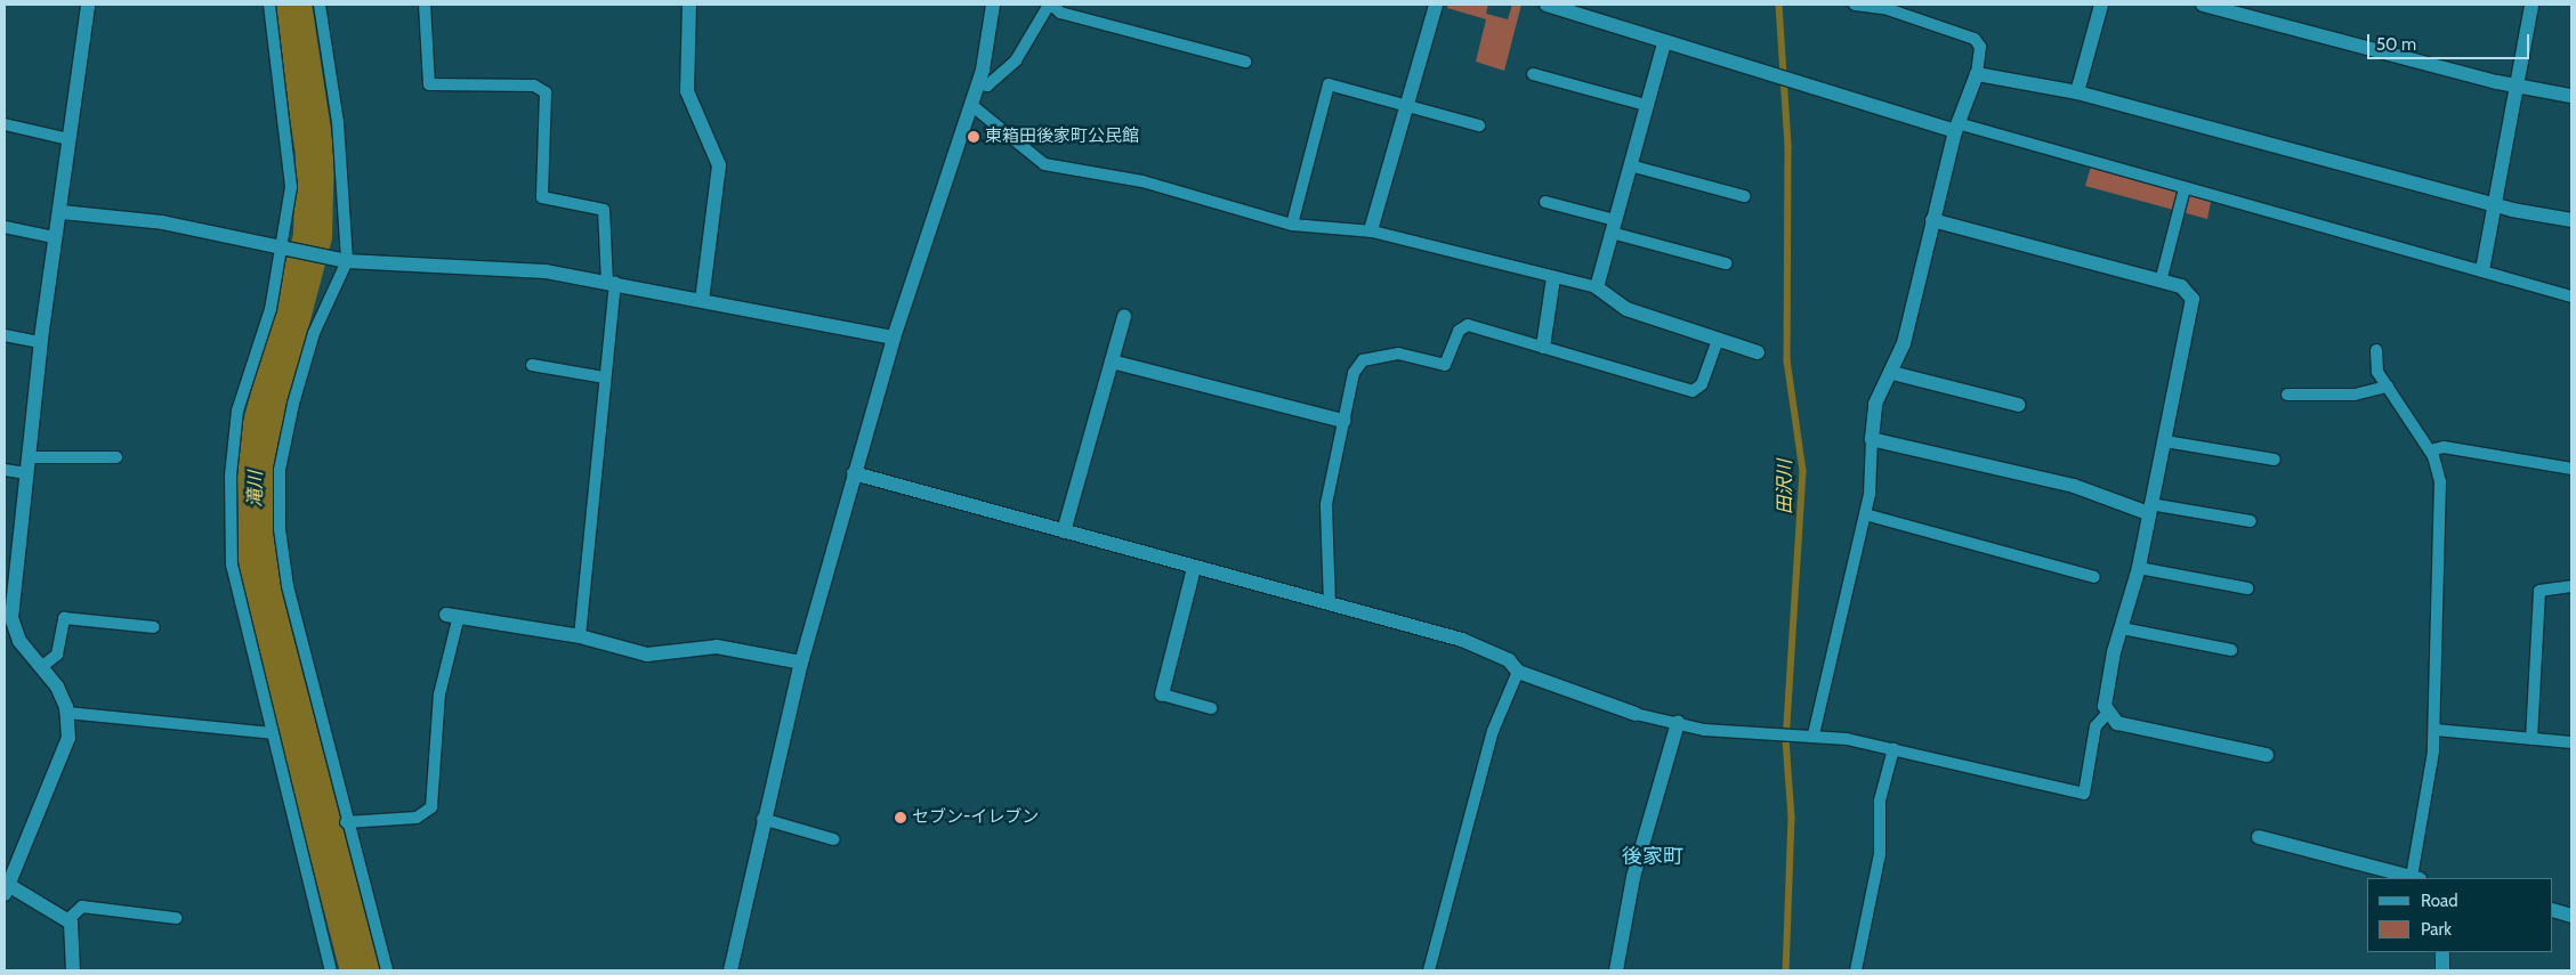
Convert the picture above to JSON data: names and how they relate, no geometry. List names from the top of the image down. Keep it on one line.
{"districts":["後家町"],"water":["田沢川","滝川"],"places":["東箱田後家町公民館","セブン-イレブン"],"legend":["Road","Park"],"scale_bar":"50 m"}
